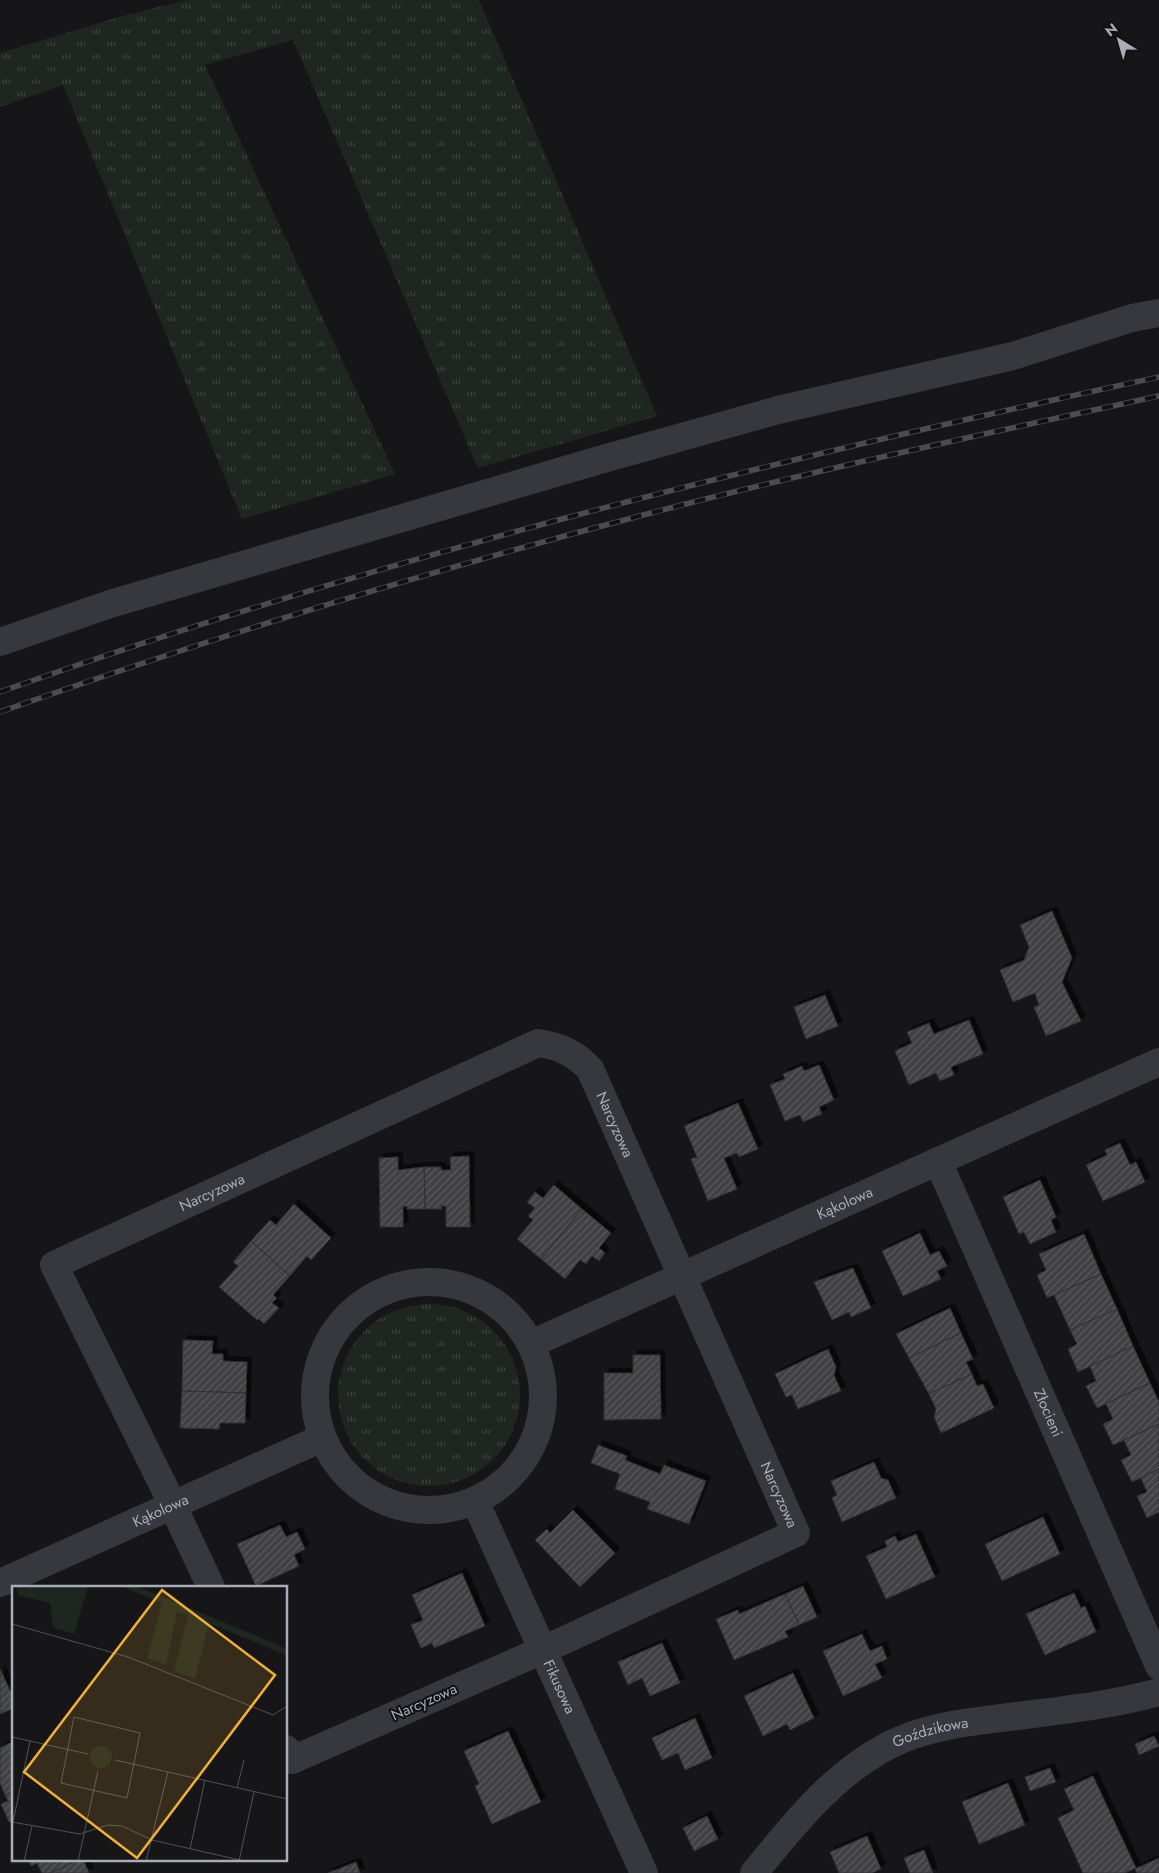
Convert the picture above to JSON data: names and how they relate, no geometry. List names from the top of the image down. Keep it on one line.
{"streets":{"street":["Narcyzowa","Kąkolowa","Złocieni","Fikusowa","Goździkowa"]},"crossings":[["Narcyzowa","Kąkolowa"],["Narcyzowa","Fikusowa"],["Kąkolowa","Złocieni"]],"north":"top left"}
